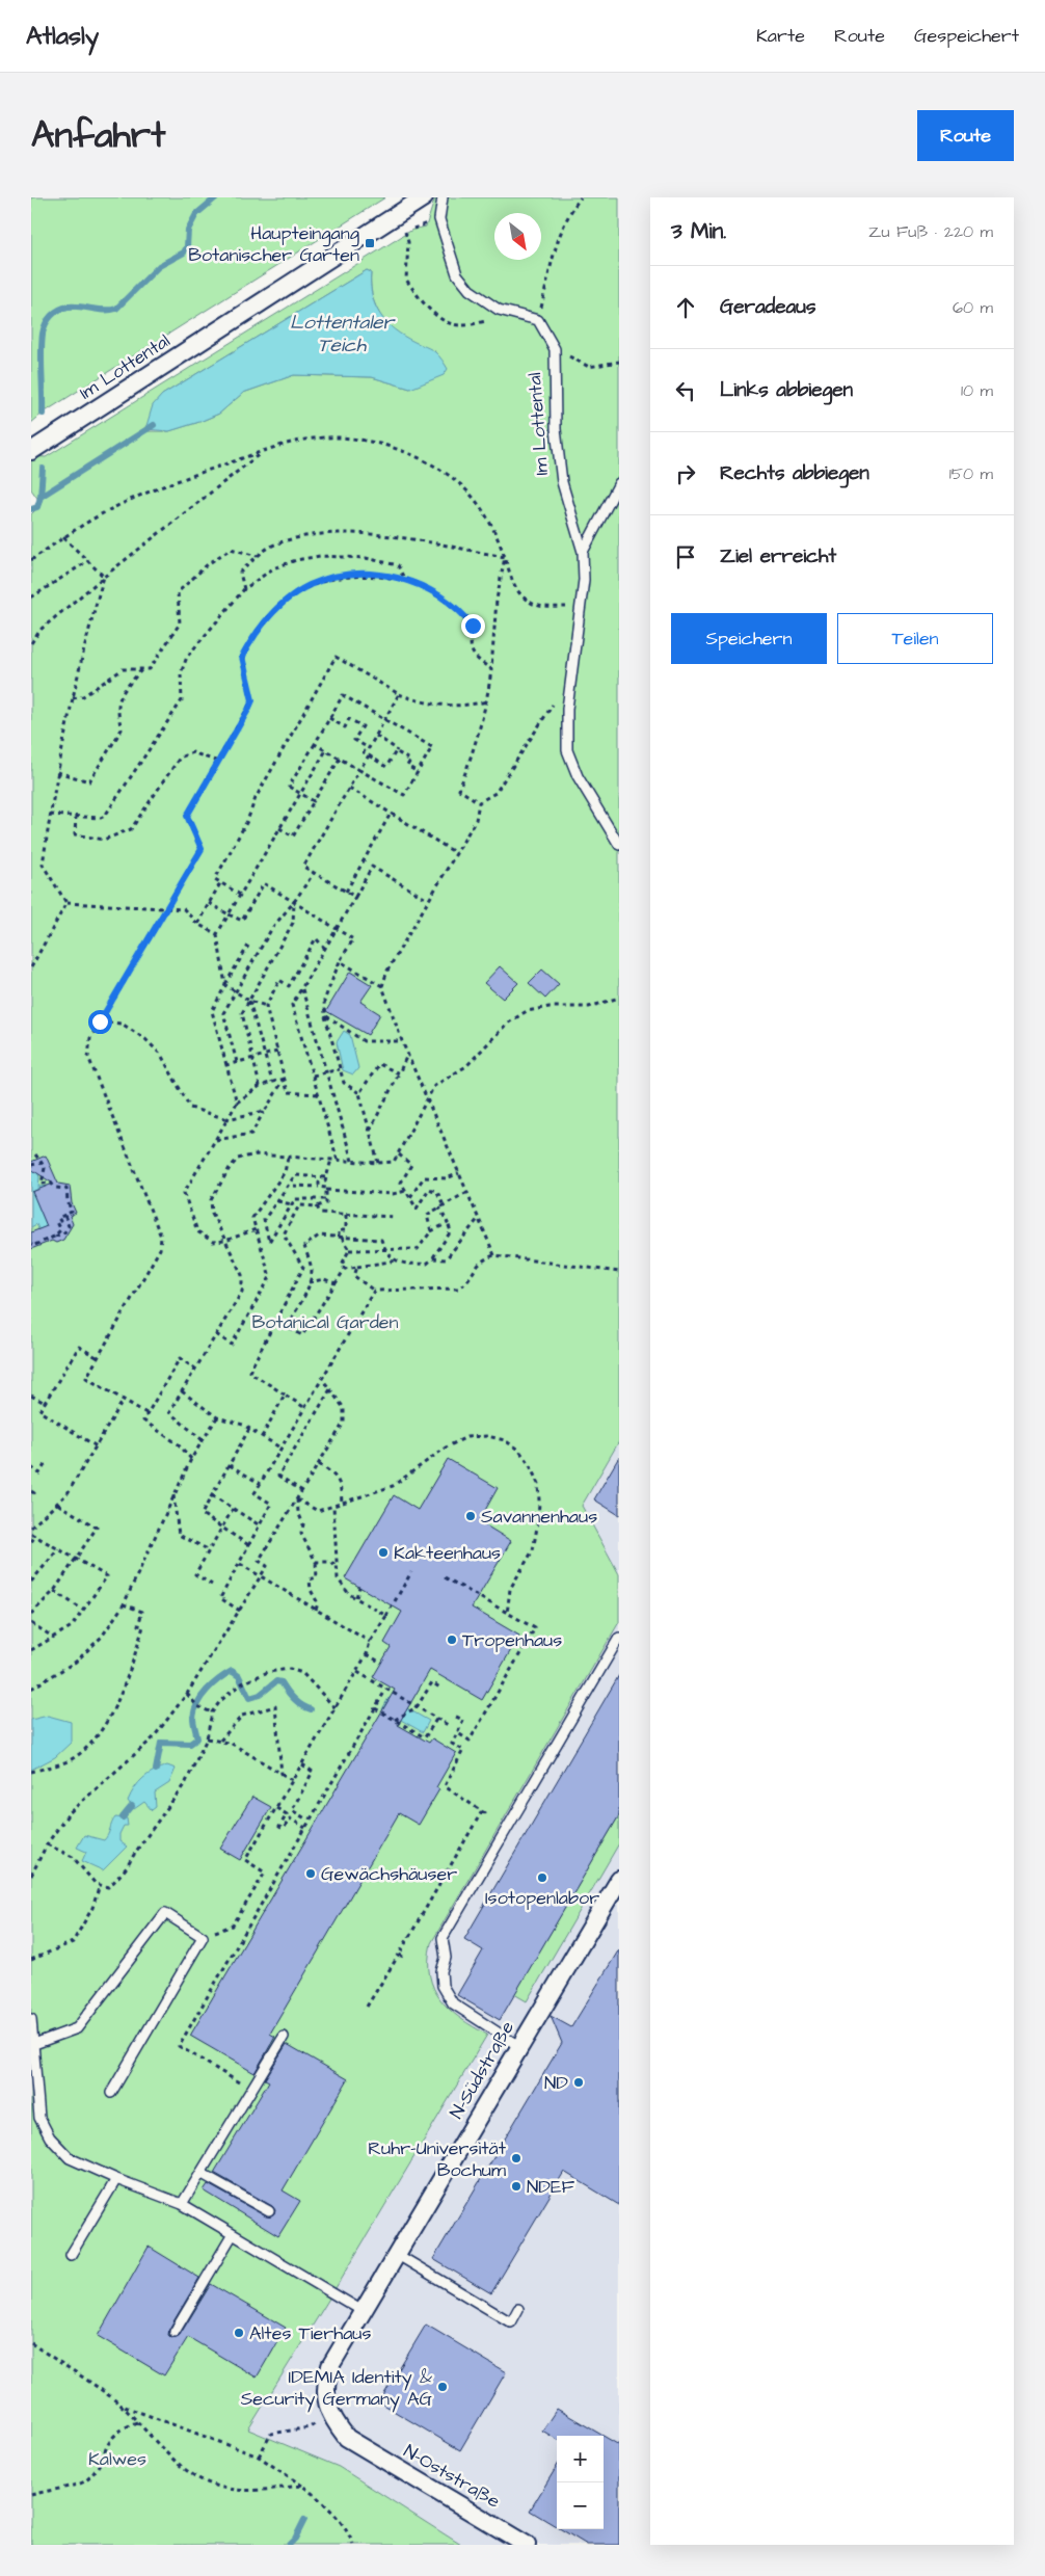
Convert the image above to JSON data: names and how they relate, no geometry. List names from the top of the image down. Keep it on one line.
{"streets":{"street":["Im Lottental","N-Südstraße","N-Oststraße"]},"crossings":[["N-Südstraße","N-Oststraße"]],"water":["Lottentaler Teich"],"parks":["Botanical Garden","Kalwes"],"places":{"transit":["Haupteingang Botanischer Garten"],"other":["Savannenhaus","Kakteenhaus","Tropenhaus","Gewächshäuser","Isotopenlabor","ND","Ruhr-Universität Bochum","NDEF","Altes Tierhaus","IDEMIA Identity & Security Germany AG"]},"north":"bottom right","page":{"header":"Atlasly","nav":["Karte","Route","Gespeichert"],"title":"Anfahrt","buttons":["Route",["Speichern","Teilen"]],"heading":["3 Min.","Zu Fuß · 220 m"],"list":[["Geradeaus","60 m"],["Links abbiegen","10 m"],["Rechts abbiegen","150 m"],"Ziel erreicht"],"map_buttons":["+","−"]}}
